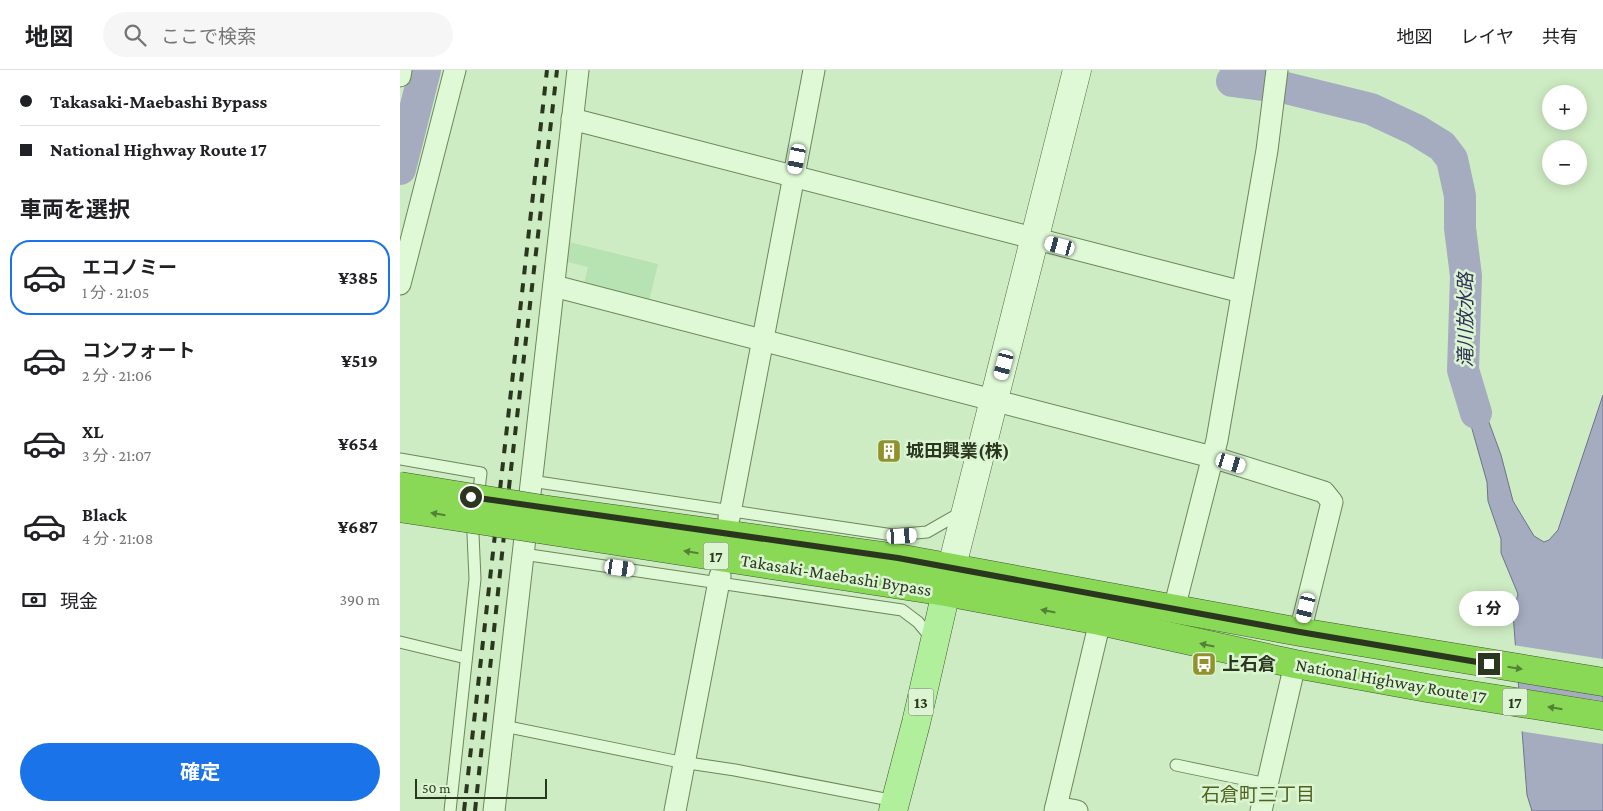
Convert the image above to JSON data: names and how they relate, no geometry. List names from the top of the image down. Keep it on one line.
{"streets":{"highway":["17","Takasaki-Maebashi Bypass","National Highway Route 17"],"main road":["13"]},"crossings":[["Takasaki-Maebashi Bypass","National Highway Route 17"],["Takasaki-Maebashi Bypass","13"],["National Highway Route 17","13"]],"districts":["石倉町三丁目"],"water":["滝川放水路"],"places":{"building":["城田興業(株)"],"bus stop":["上石倉"]},"scale_bar":"50 m","page":{"header":"地図","search":"ここで検索","nav":["地図","レイヤ","共有"],"banner":["Takasaki-Maebashi Bypass","National Highway Route 17"],"map_buttons":["+","−"],"heading":"車両を選択","list":[{"name":"エコノミー","note":"1 分 · 21:05","value":"¥385"},{"name":"コンフォート","note":"2 分 · 21:06","value":"¥519"},{"name":"XL","note":"3 分 · 21:07","value":"¥654"},{"name":"Black","note":"4 分 · 21:08","value":"¥687"}],"pay":["現金","390 m"],"bubble":"1 分","buttons":"確定","scale":"50 m"}}
